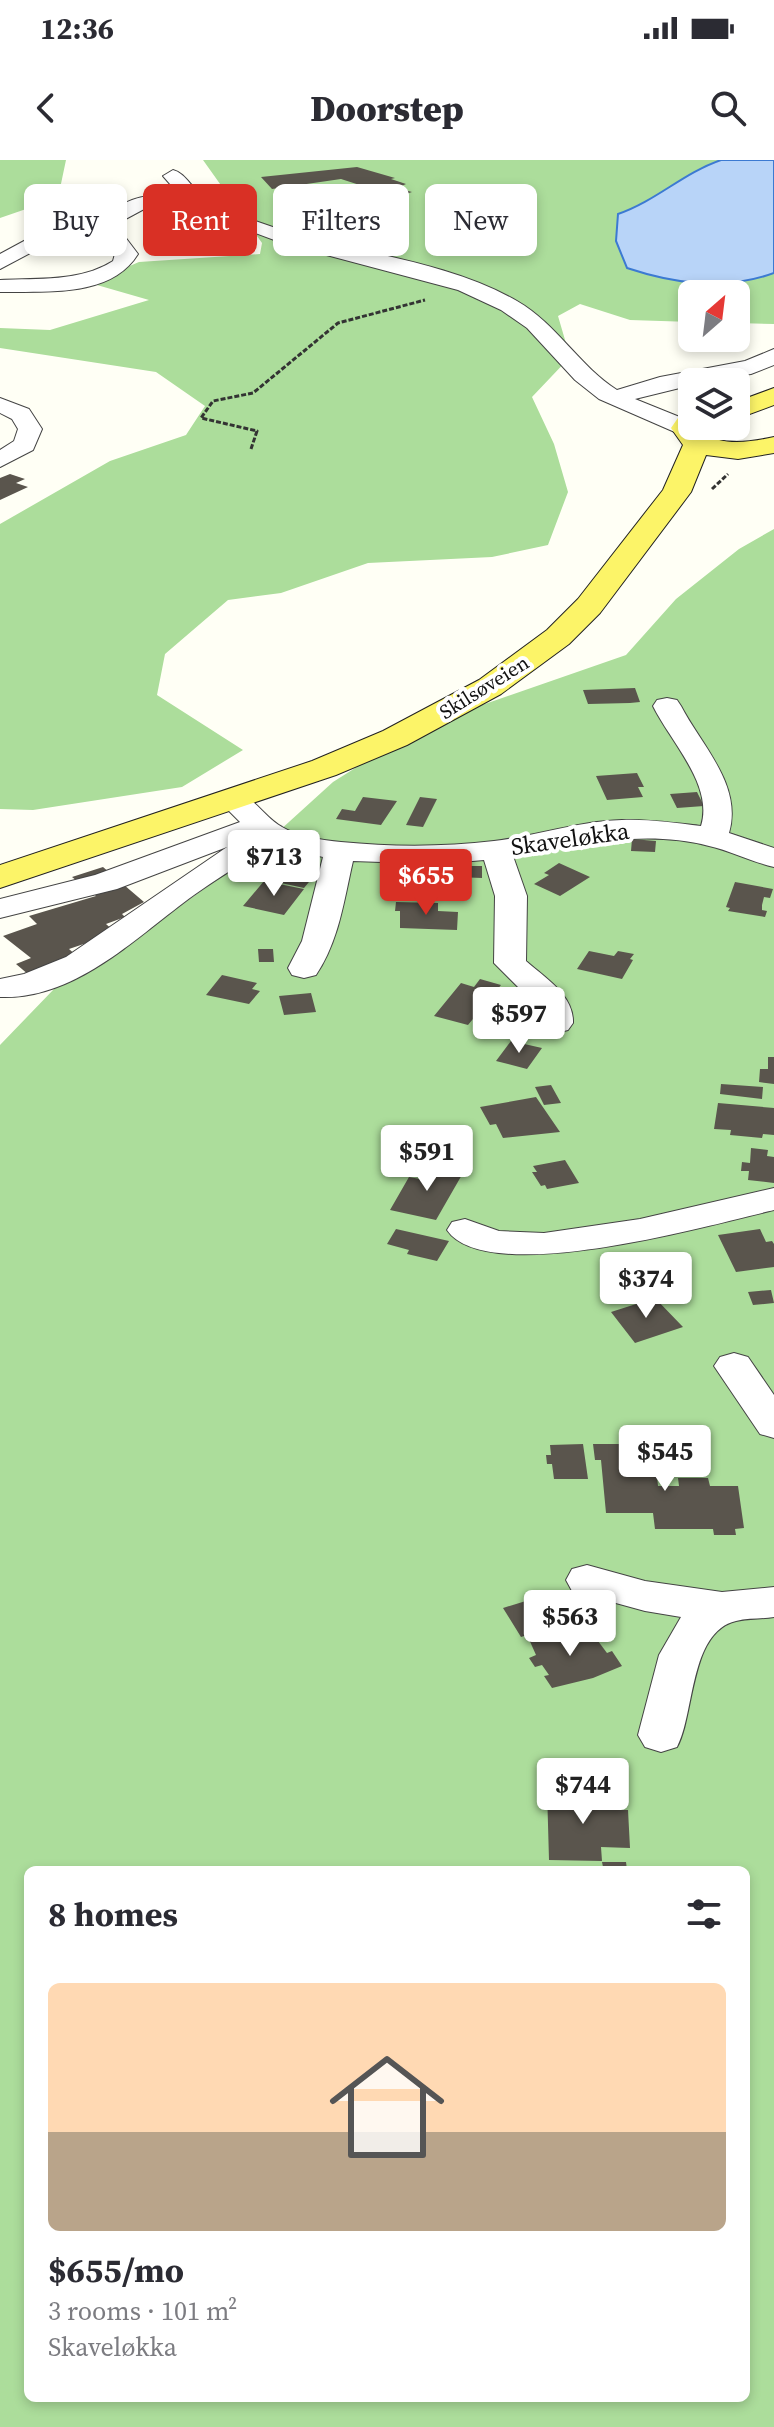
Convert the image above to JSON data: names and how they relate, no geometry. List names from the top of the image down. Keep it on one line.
{"streets":{"main road":["Skilsøveien"],"street":["Skaveløkka"]},"north":"top right","page":{"status":"12:36","header":"Doorstep","chip":["Buy","Rent","Filters","New"],"price":["$713","$655","$597","$591","$374","$545","$563","$744"],"heading":"8 homes","list":[{"name":"$655/mo","note":"3 rooms · 101 m² · Skaveløkka"}]}}
